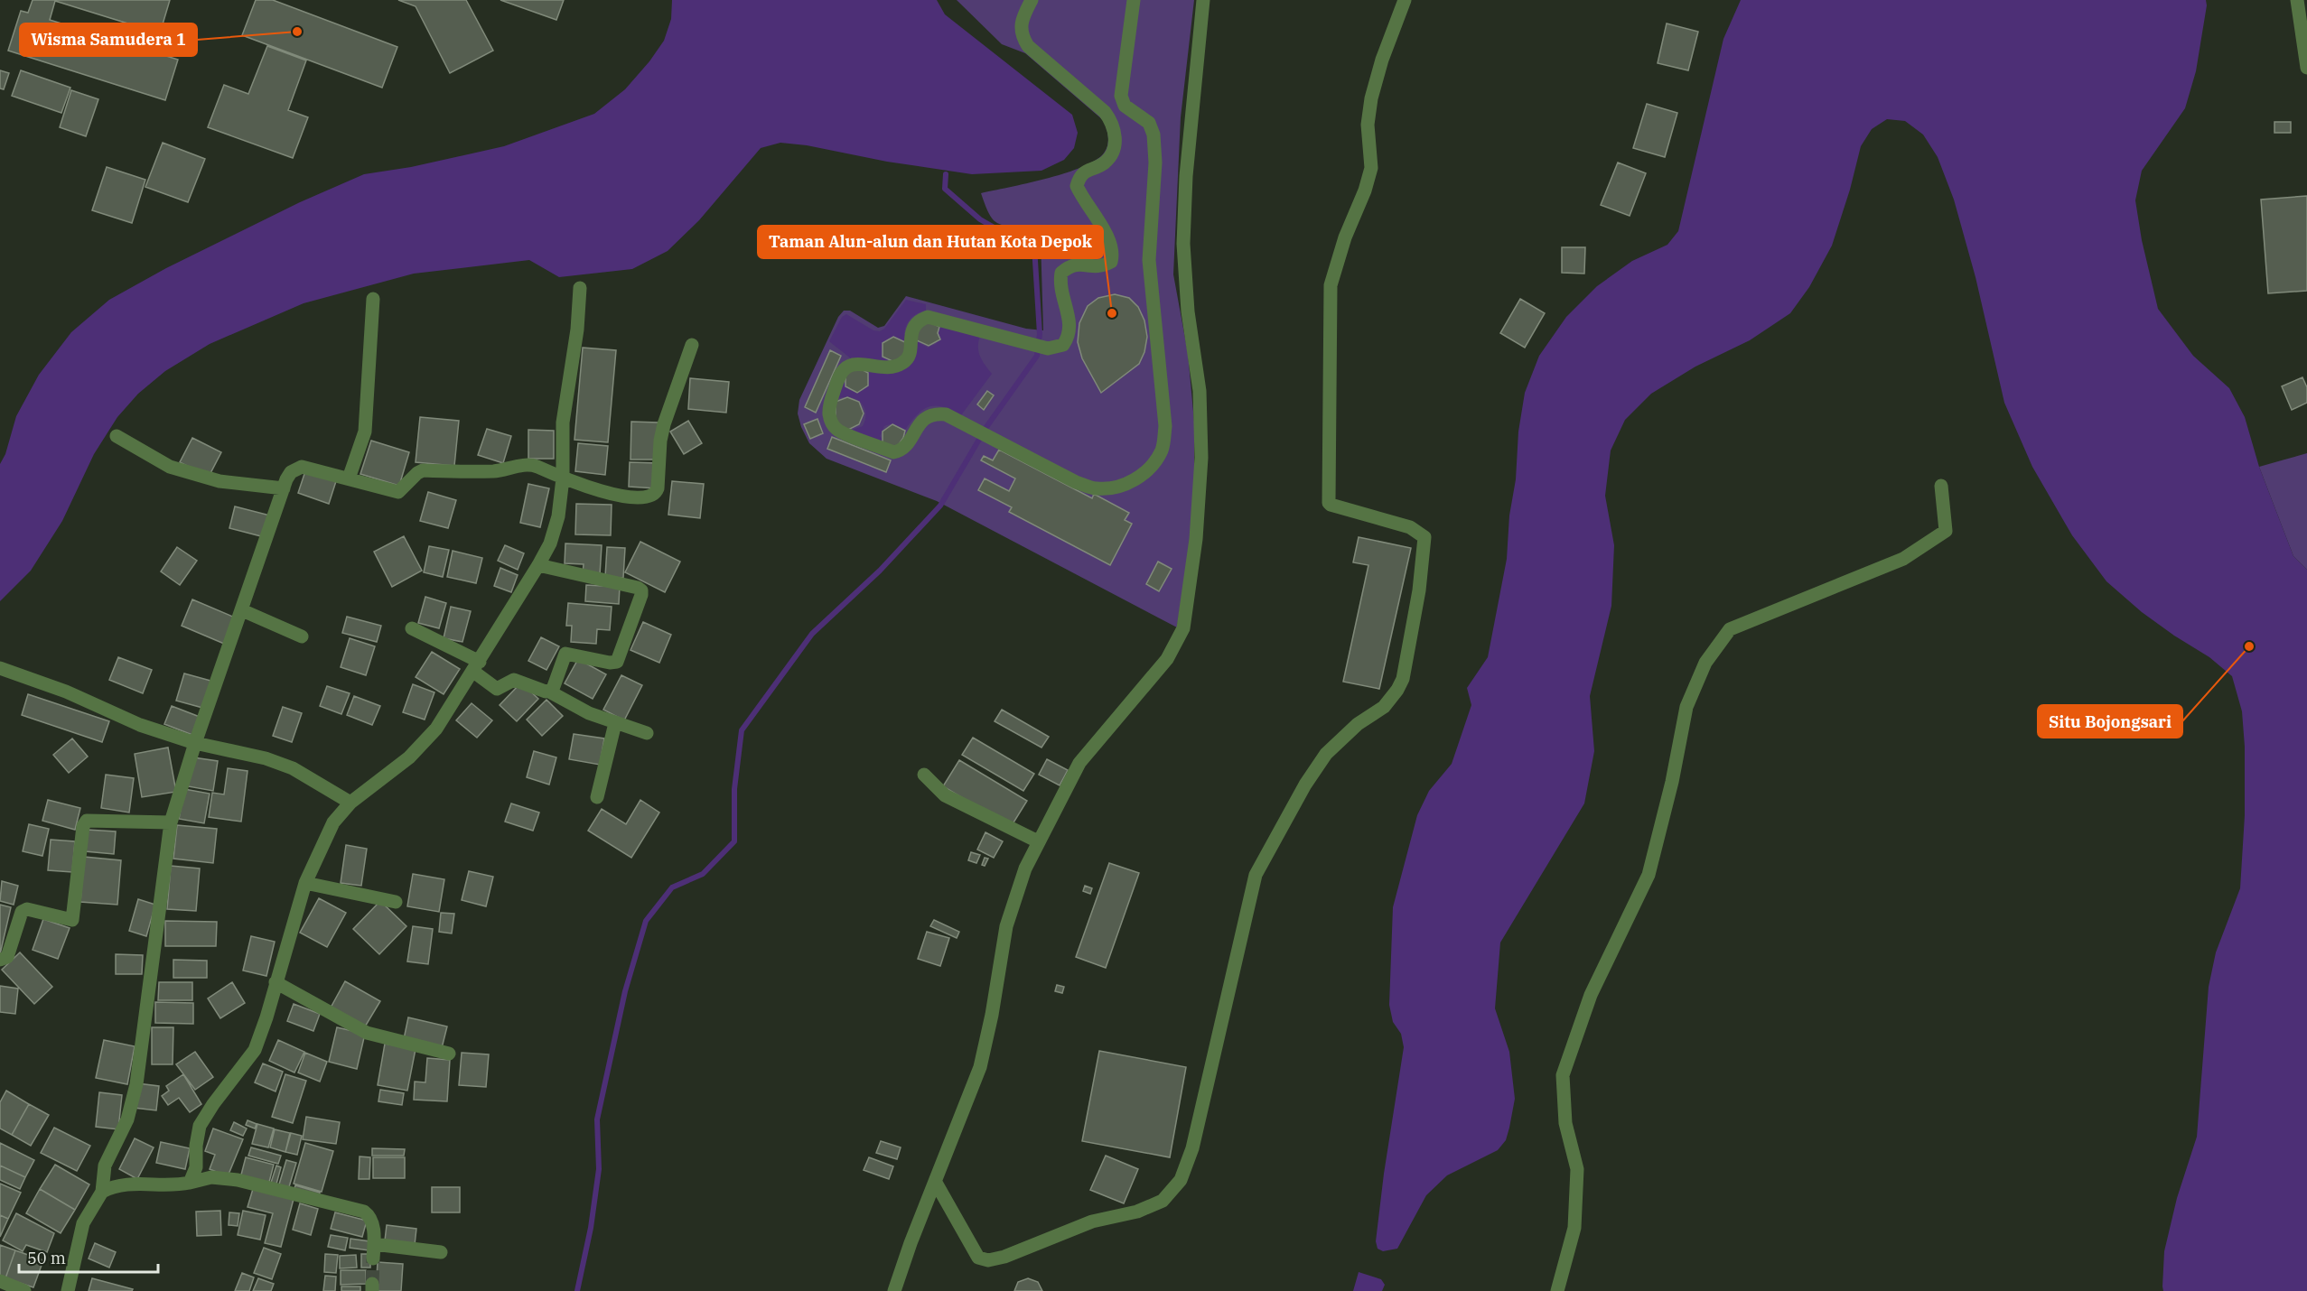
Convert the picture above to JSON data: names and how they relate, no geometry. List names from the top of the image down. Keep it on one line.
{"places":["Wisma Samudera 1","Taman Alun-alun dan Hutan Kota Depok","Situ Bojongsari"],"scale_bar":"50 m"}
